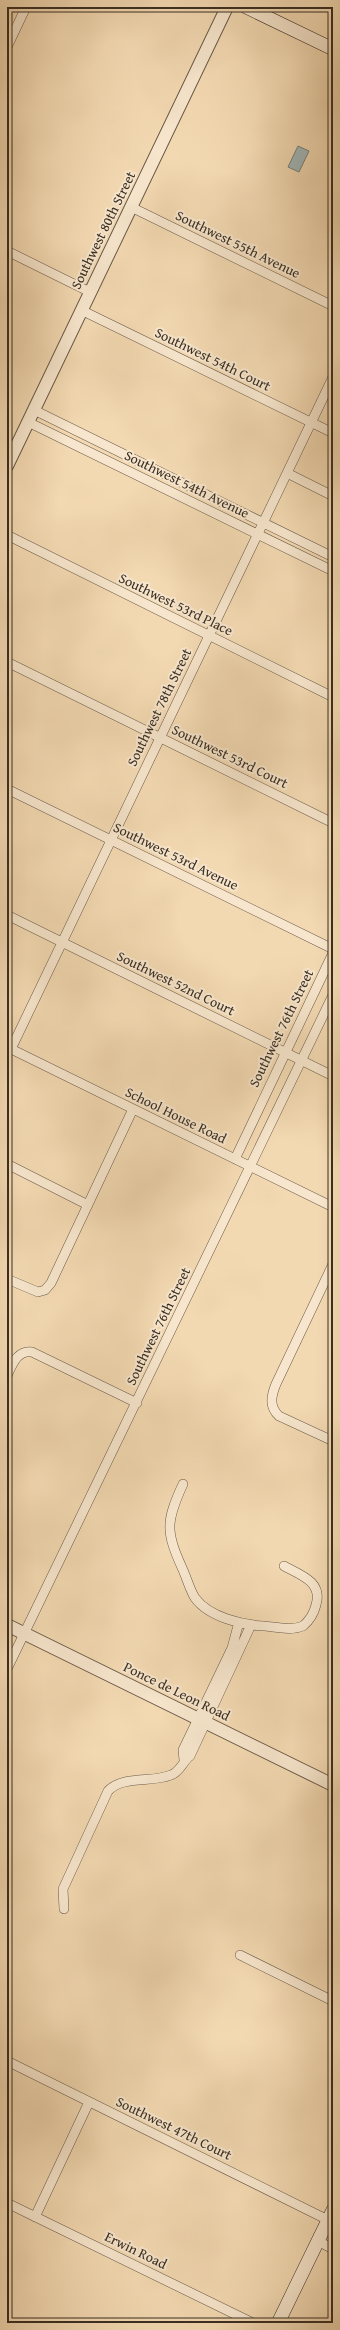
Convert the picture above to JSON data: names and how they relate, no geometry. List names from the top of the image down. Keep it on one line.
{"streets":{"street":["Southwest 80th Street","Southwest 55th Avenue","Southwest 54th Court","Southwest 54th Avenue","Southwest 53rd Place","Southwest 78th Street","Southwest 53rd Court","Southwest 53rd Avenue","Southwest 52nd Court","Southwest 76th Street","School House Road","Ponce de Leon Road","Southwest 47th Court","Erwin Road"]},"crossings":[["Southwest 80th Street","Southwest 55th Avenue"],["Southwest 80th Street","Southwest 54th Court"],["Southwest 80th Street","Southwest 54th Avenue"],["Southwest 54th Court","Southwest 78th Street"],["Southwest 54th Avenue","Southwest 78th Street"],["Southwest 53rd Place","Southwest 78th Street"],["Southwest 78th Street","Southwest 53rd Court"],["Southwest 78th Street","Southwest 53rd Avenue"],["Southwest 78th Street","Southwest 52nd Court"],["Southwest 78th Street","School House Road"],["Southwest 52nd Court","Southwest 76th Street"],["Southwest 76th Street","School House Road"],["Southwest 76th Street","Ponce de Leon Road"]]}
